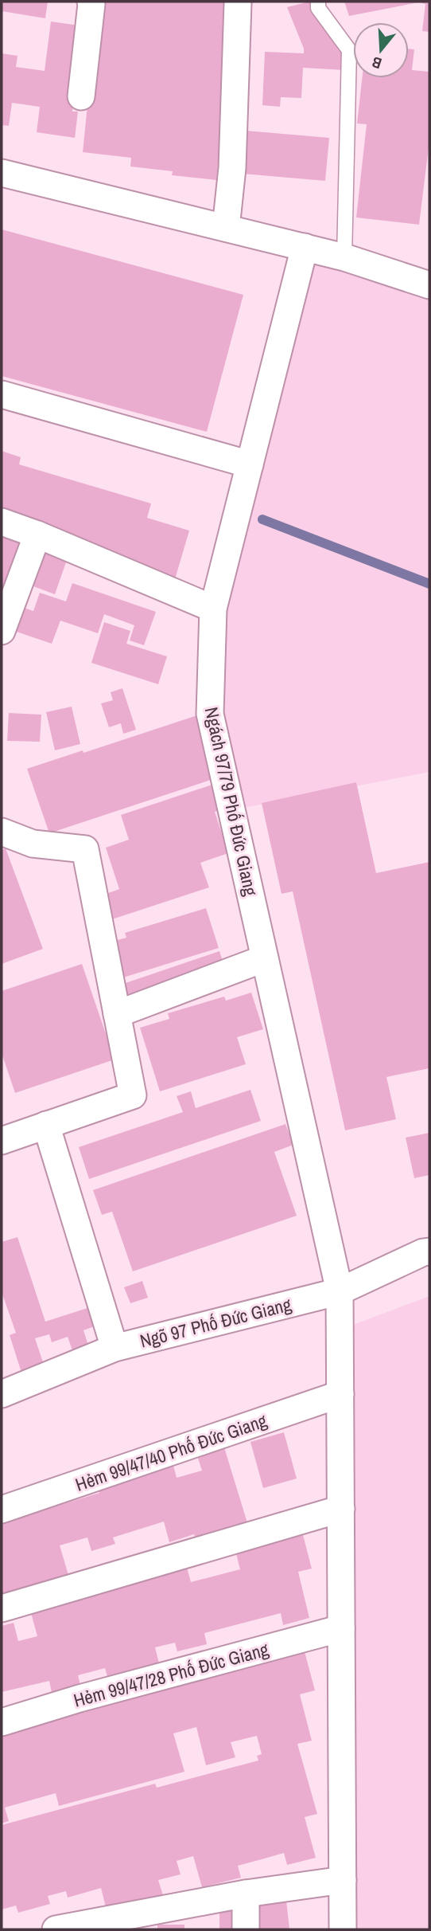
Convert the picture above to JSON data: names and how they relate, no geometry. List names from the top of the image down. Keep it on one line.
{"streets":{"street":["Ngách 97/79 Phố Đức Giang","Ngõ 97 Phố Đức Giang","Hẻm 99/47/40 Phố Đức Giang","Hẻm 99/47/28 Phố Đức Giang"]},"crossings":[["Ngách 97/79 Phố Đức Giang","Ngõ 97 Phố Đức Giang"],["Ngách 97/79 Phố Đức Giang","Hẻm 99/47/40 Phố Đức Giang"],["Ngách 97/79 Phố Đức Giang","Hẻm 99/47/28 Phố Đức Giang"]],"north":"bottom"}
